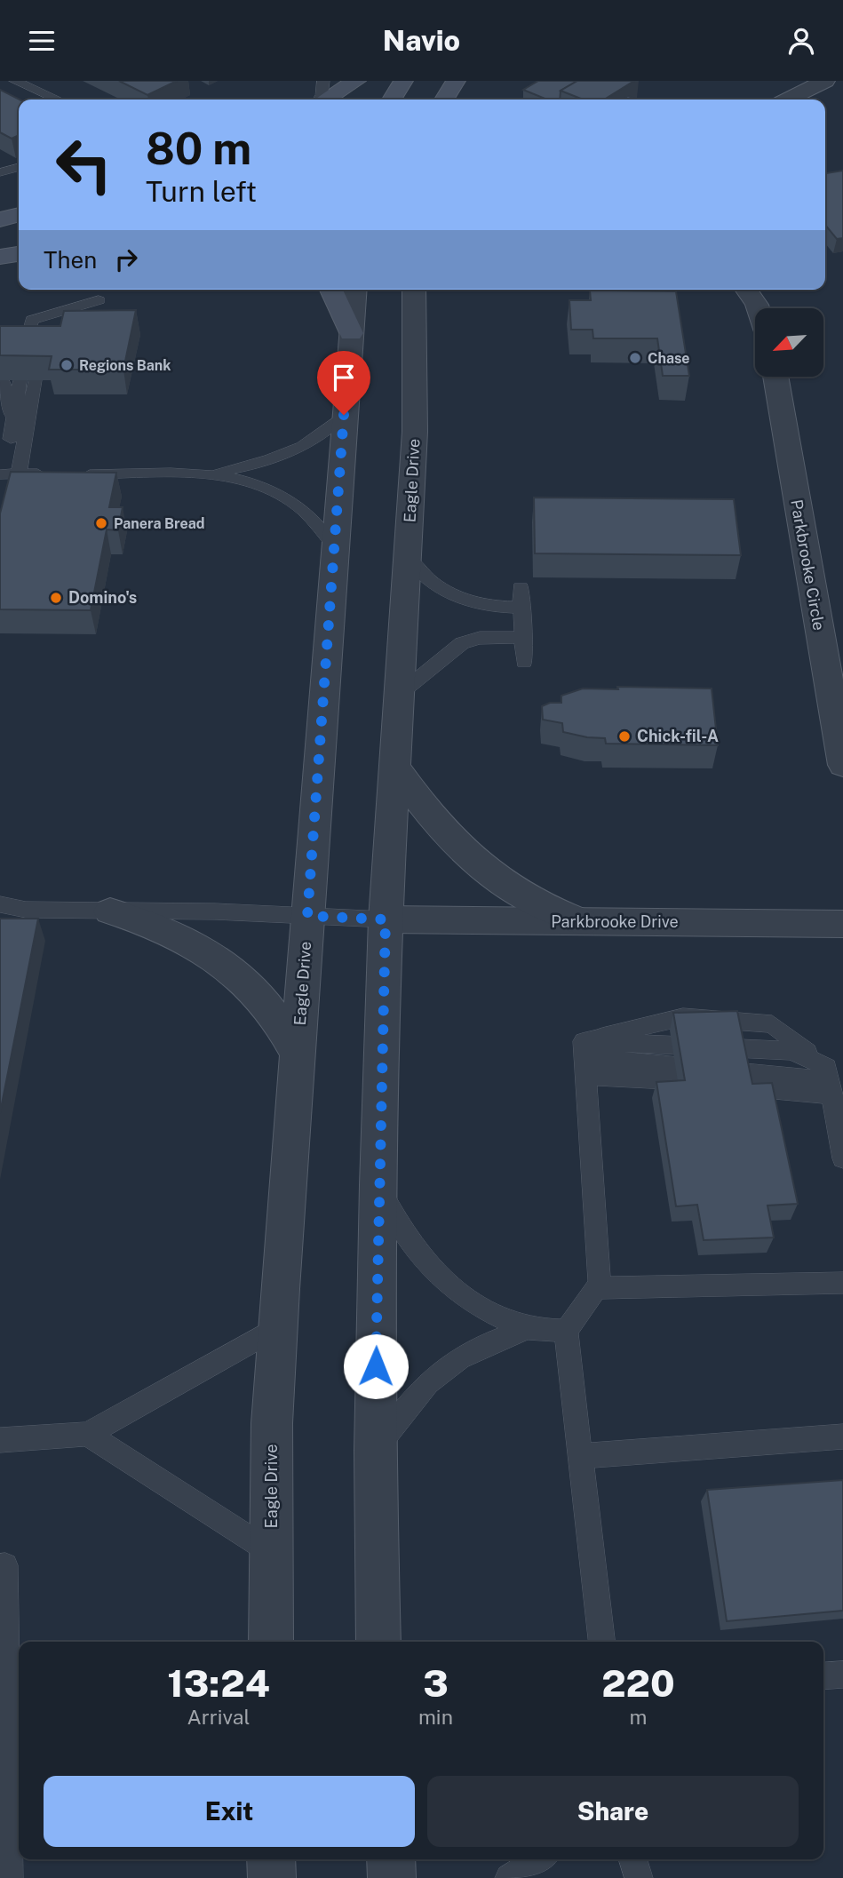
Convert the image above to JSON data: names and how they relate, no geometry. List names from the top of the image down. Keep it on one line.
{"streets":{"street":["Eagle Drive","Parkbrooke Circle","Parkbrooke Drive"]},"crossings":[["Eagle Drive","Parkbrooke Drive"]],"places":["Chase","Regions Bank","Panera Bread","Domino's","Chick-fil-A"],"north":"bottom left","page":{"header":"Navio","turn":["80 m","Turn left"],"then":"Then","eta":["13:24","Arrival","3","min","220","m"],"buttons":["Exit","Share"]}}
